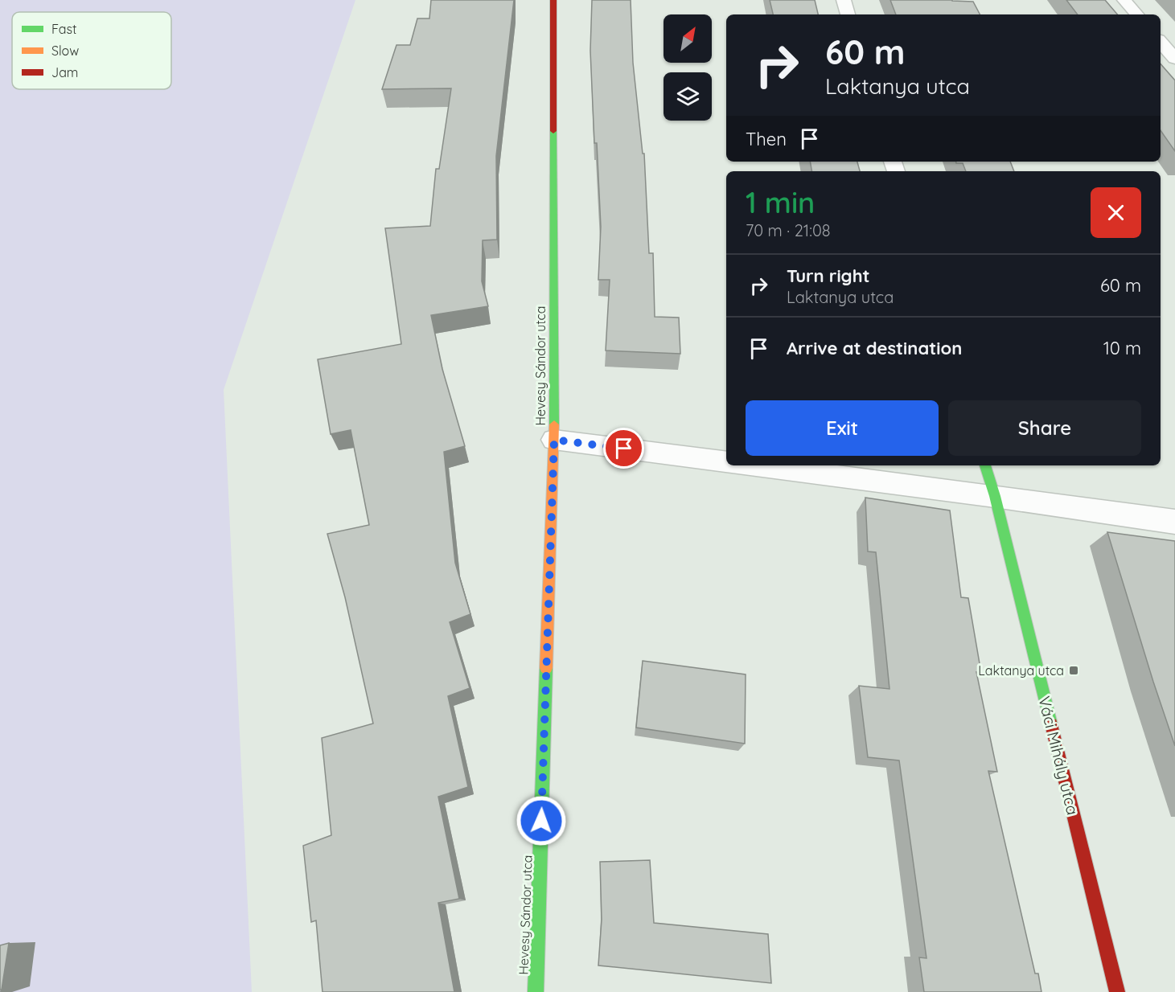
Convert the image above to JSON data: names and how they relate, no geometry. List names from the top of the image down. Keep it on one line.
{"streets":{"street":["Hevesy Sándor utca","Váci Mihály utca"]},"places":{"transit":["Laktanya utca"]},"legend":["Fast","Slow","Jam"],"north":"top right","page":{"turn":["60 m","Laktanya utca"],"then":"Then","heading":["1 min","70 m · 21:08"],"list":[{"name":"Turn right","note":"Laktanya utca","value":"60 m"},{"name":"Arrive at destination","value":"10 m"}],"buttons":["Exit","Share"]}}
